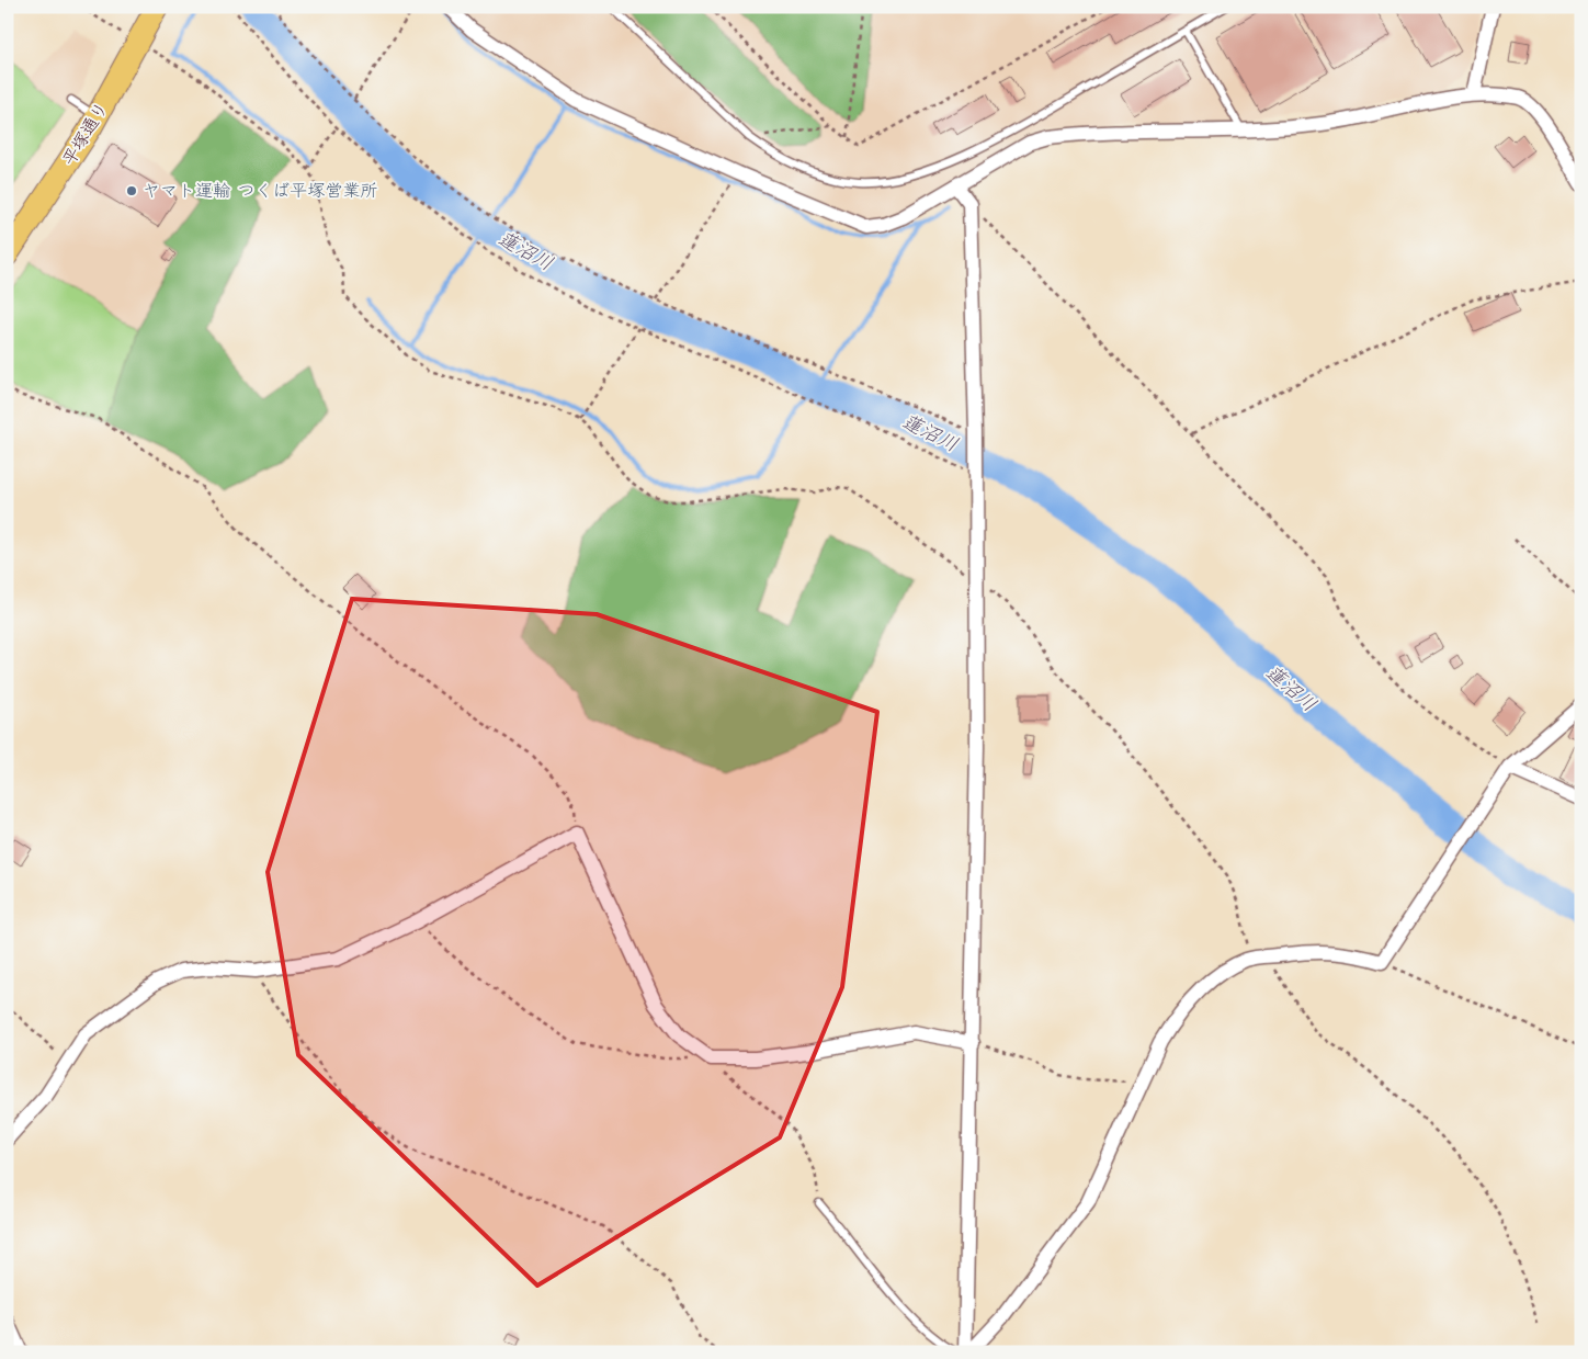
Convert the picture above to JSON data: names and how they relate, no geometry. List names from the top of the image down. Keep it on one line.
{"streets":{"main road":["平塚通り"]},"water":["蓮沼川"],"places":["ヤマト運輸 つくば平塚営業所"]}
